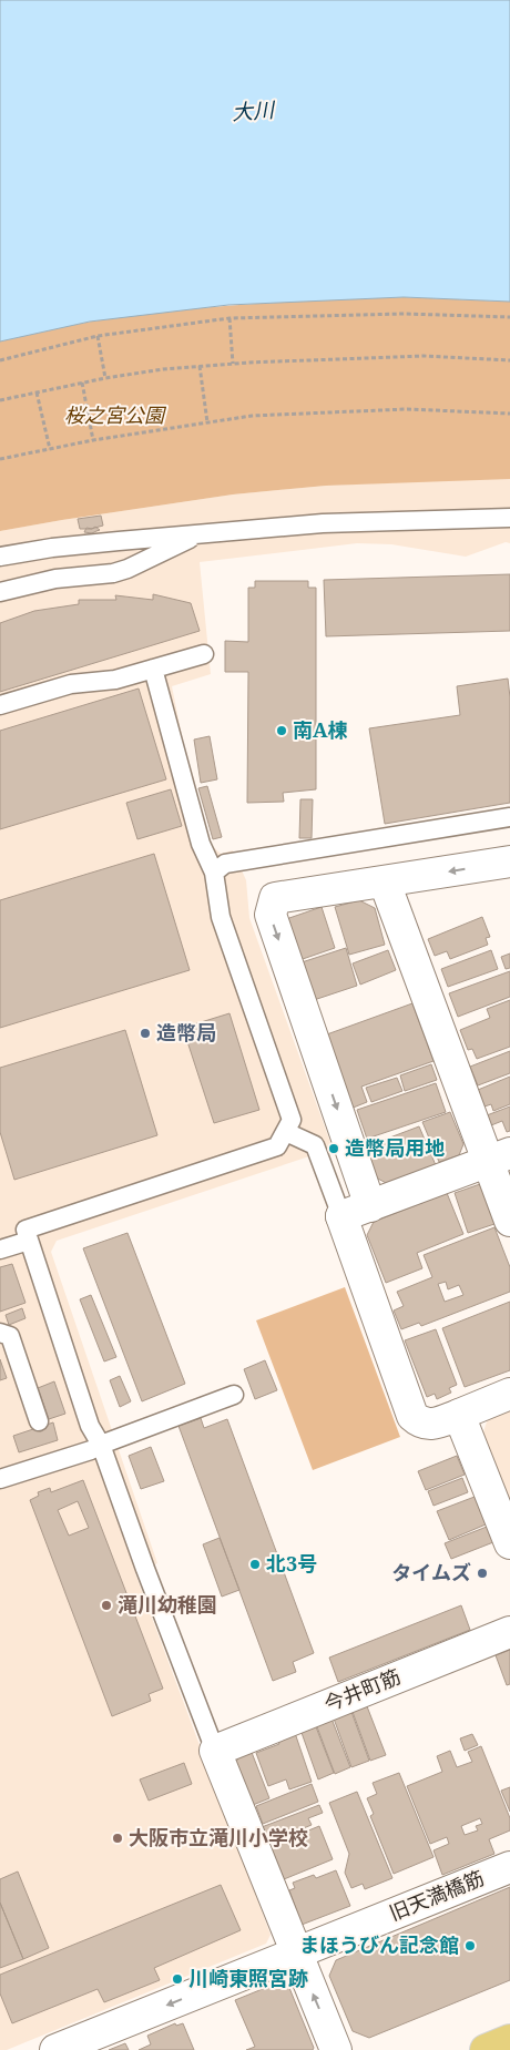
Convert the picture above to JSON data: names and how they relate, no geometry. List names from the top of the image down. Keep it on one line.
{"streets":{"street":["今井町筋","旧天満橋筋"]},"one_way":["旧天満橋筋"],"water":["大川"],"parks":["桜之宮公園"],"places":["南A棟","造幣局","造幣局用地","北3号","タイムズ","滝川幼稚園","大阪市立滝川小学校","まほうびん記念館","川崎東照宮跡"]}
